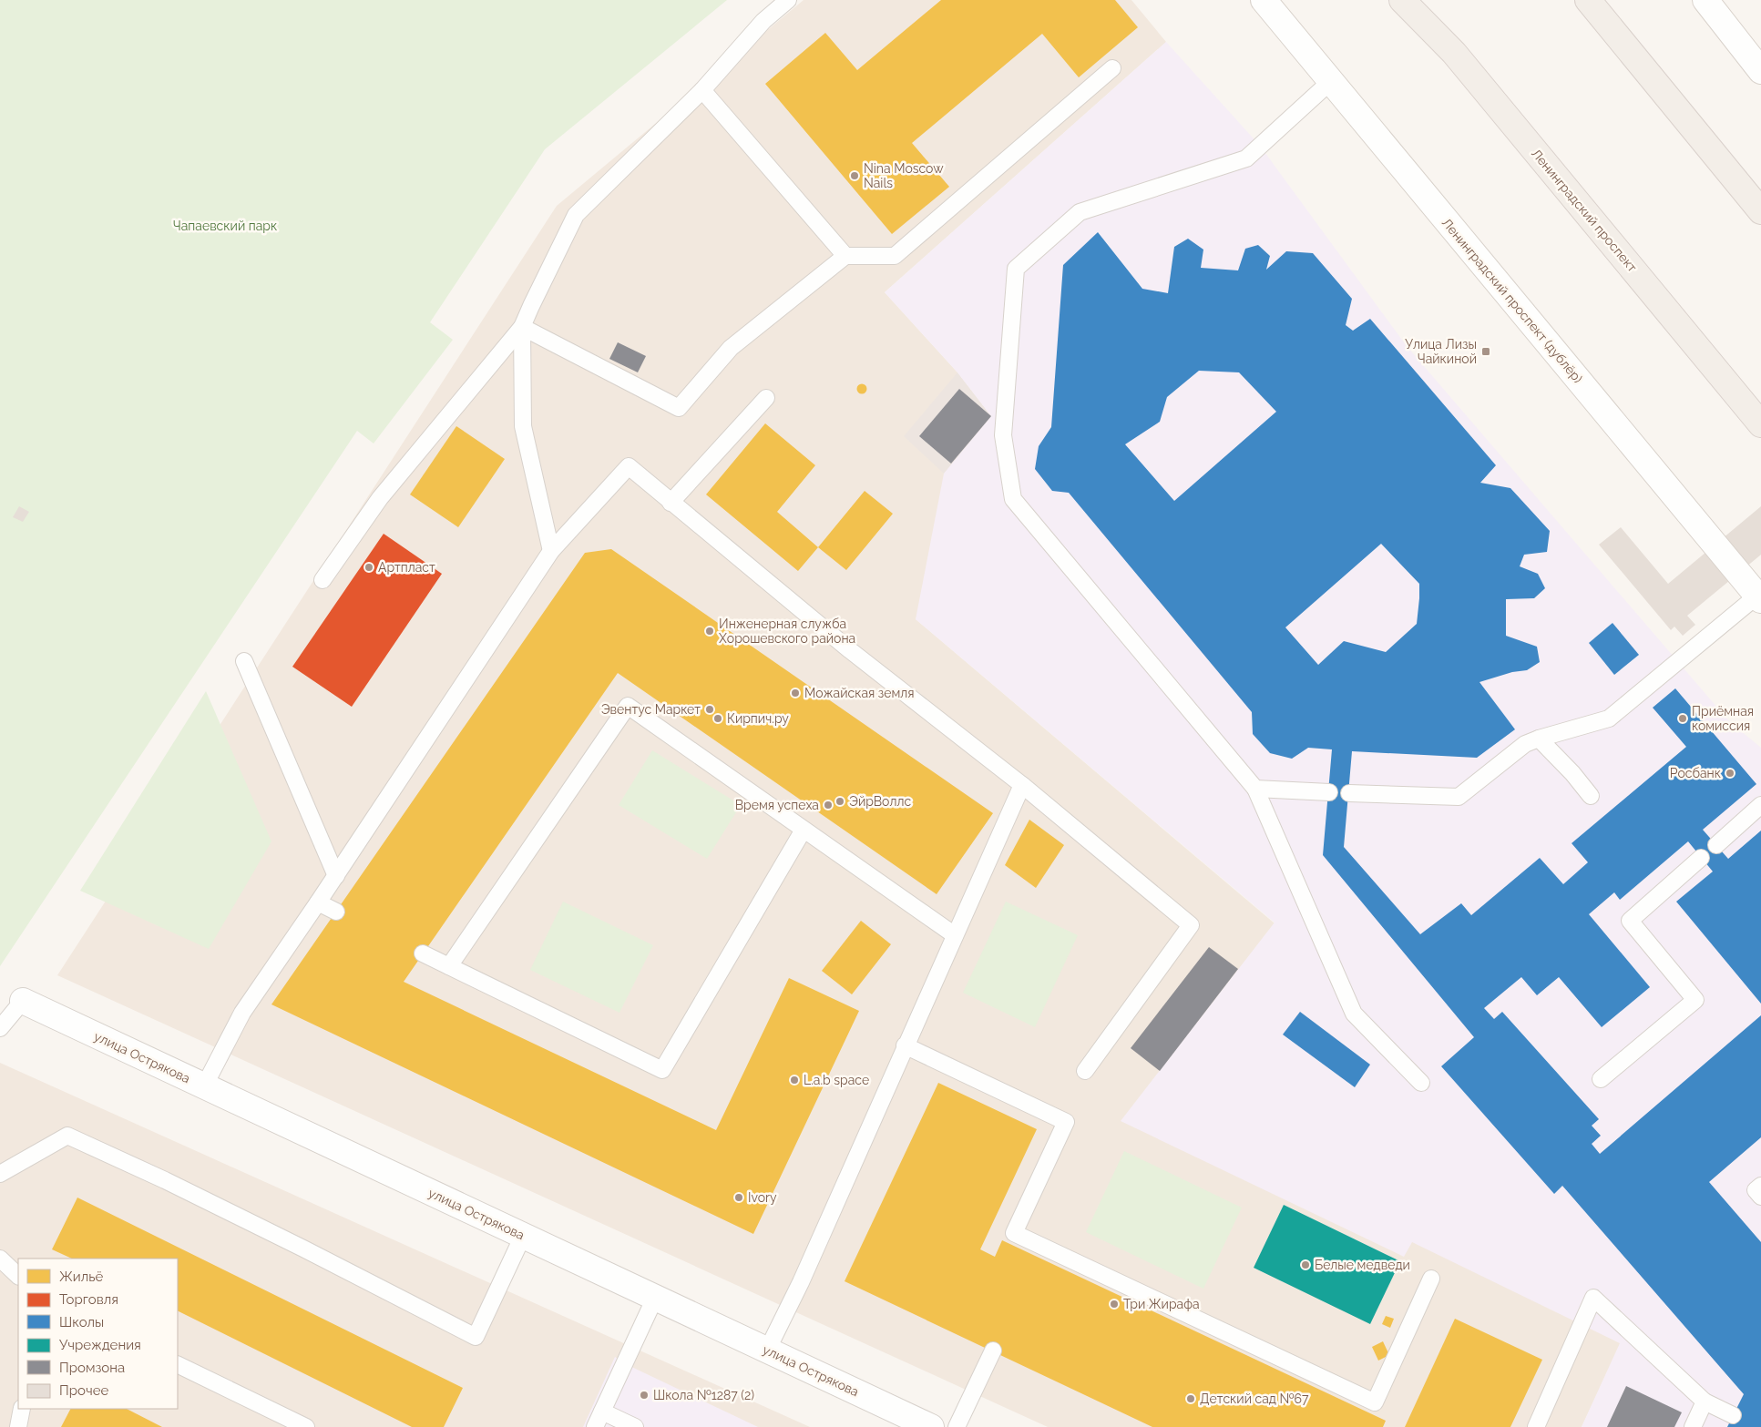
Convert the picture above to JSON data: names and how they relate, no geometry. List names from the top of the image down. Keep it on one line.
{"streets":{"main road":["Ленинградский проспект"],"street":["Ленинградский проспект (дублёр)","улица Острякова"]},"parks":["Чапаевский парк"],"places":{"other":["Nina Moscow Nails","Артпласт","Инженерная служба Хорошевского района","Можайская земля","Эвентус Маркет","Кирпич.ру","Приёмная комиссия","Росбанк","ЭйрВоллс","Время успеха","L.a.b space","Ivory","Белые медведи","Три Жирафа","Школа №1287 (2)","Детский сад №67"],"transit":["Улица Лизы Чайкиной"]},"legend":["Жильё","Торговля","Школы","Учреждения","Промзона","Прочее"]}
